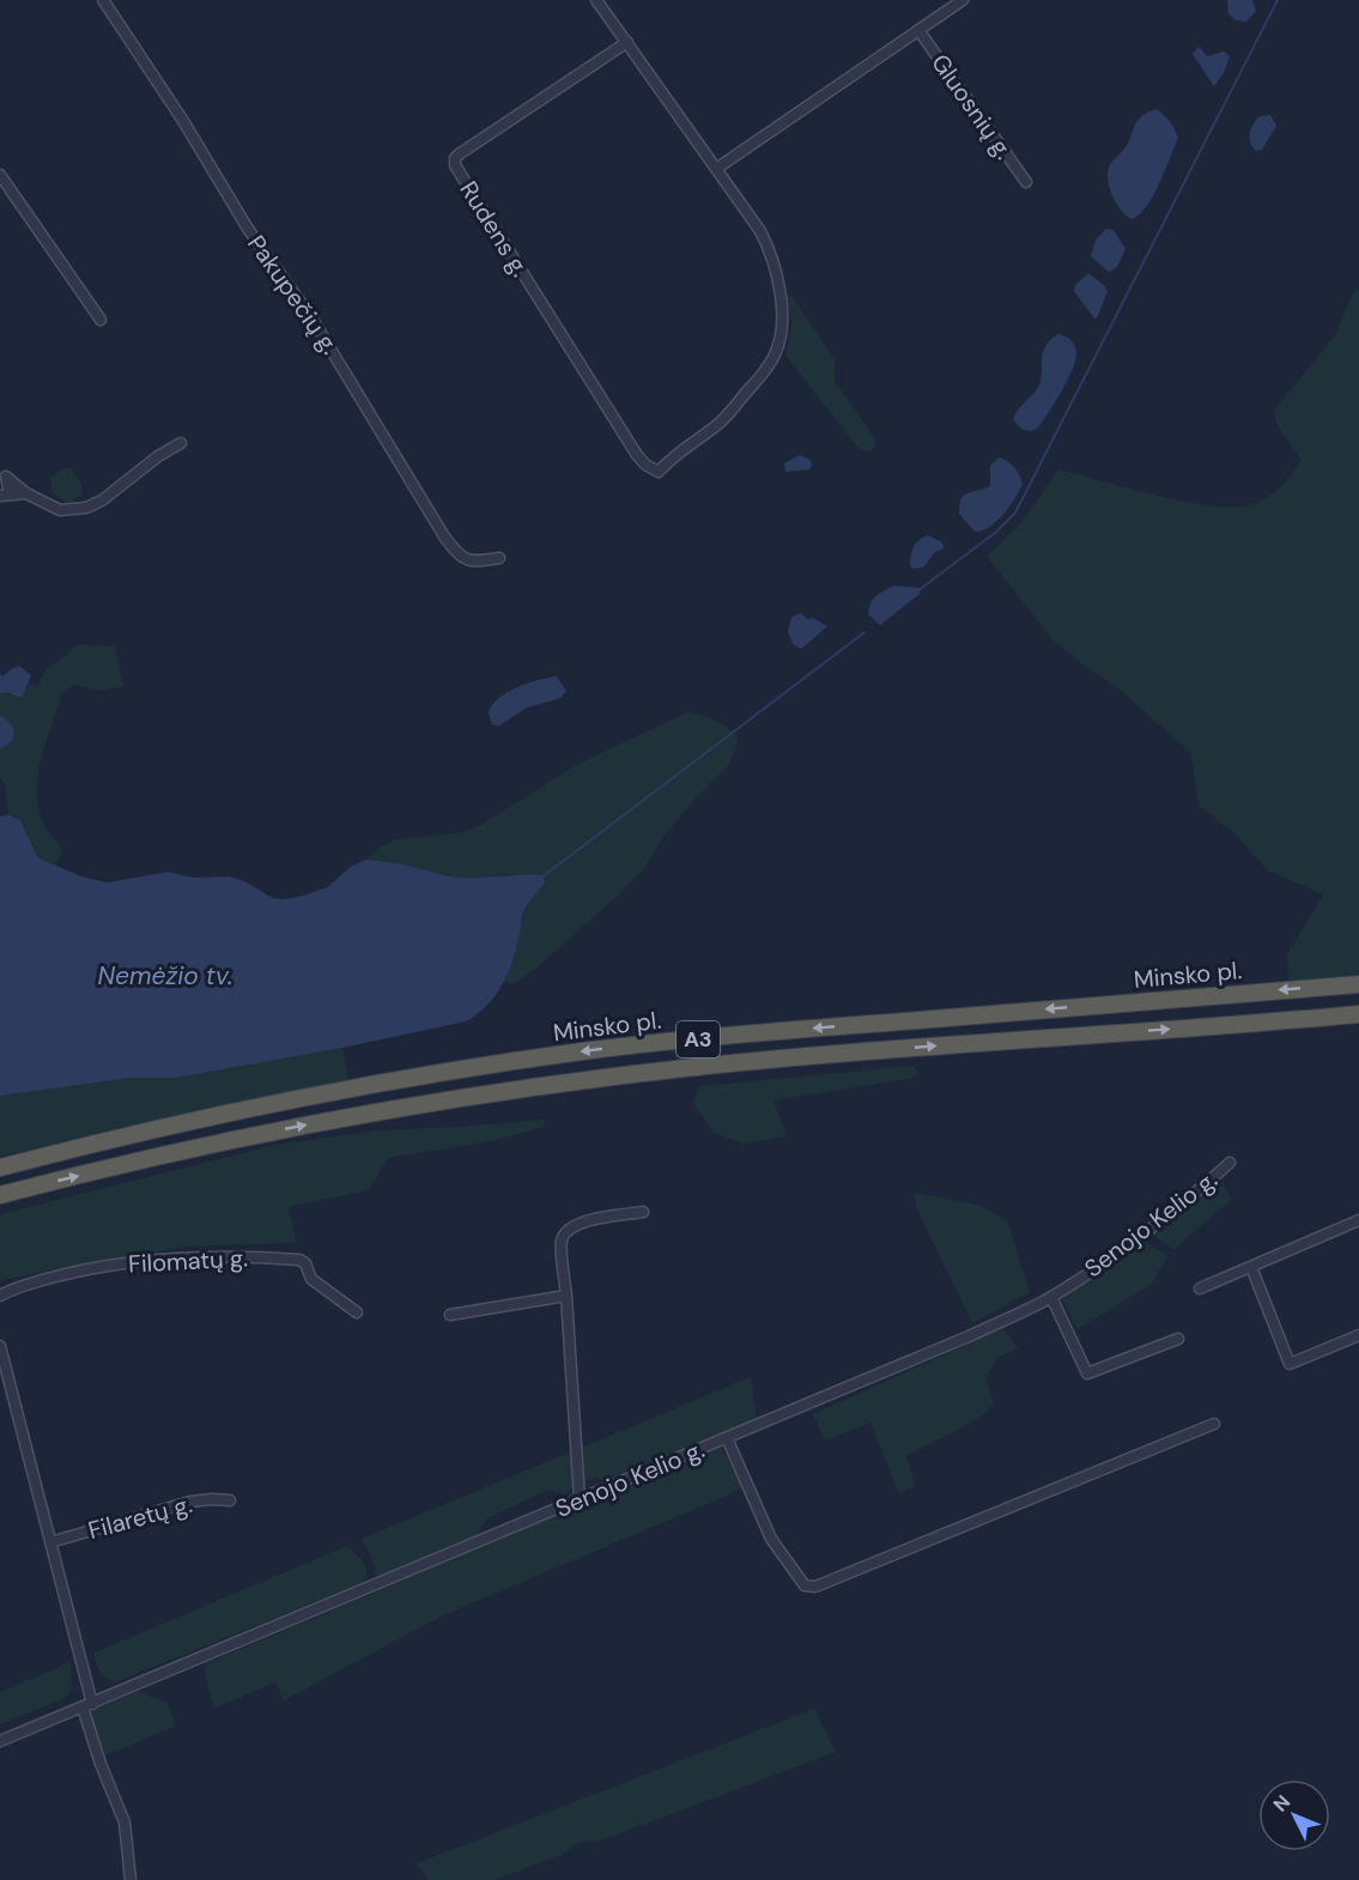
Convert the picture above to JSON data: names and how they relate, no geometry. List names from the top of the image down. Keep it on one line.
{"streets":{"highway":["Minsko pl.","A3"],"street":["Gluosnių g.","Rudens g.","Pakupečių g.","Senojo Kelio g.","Filomatų g.","Filaretų g."]},"water":["Nemėžio tv."],"north":"top left"}
